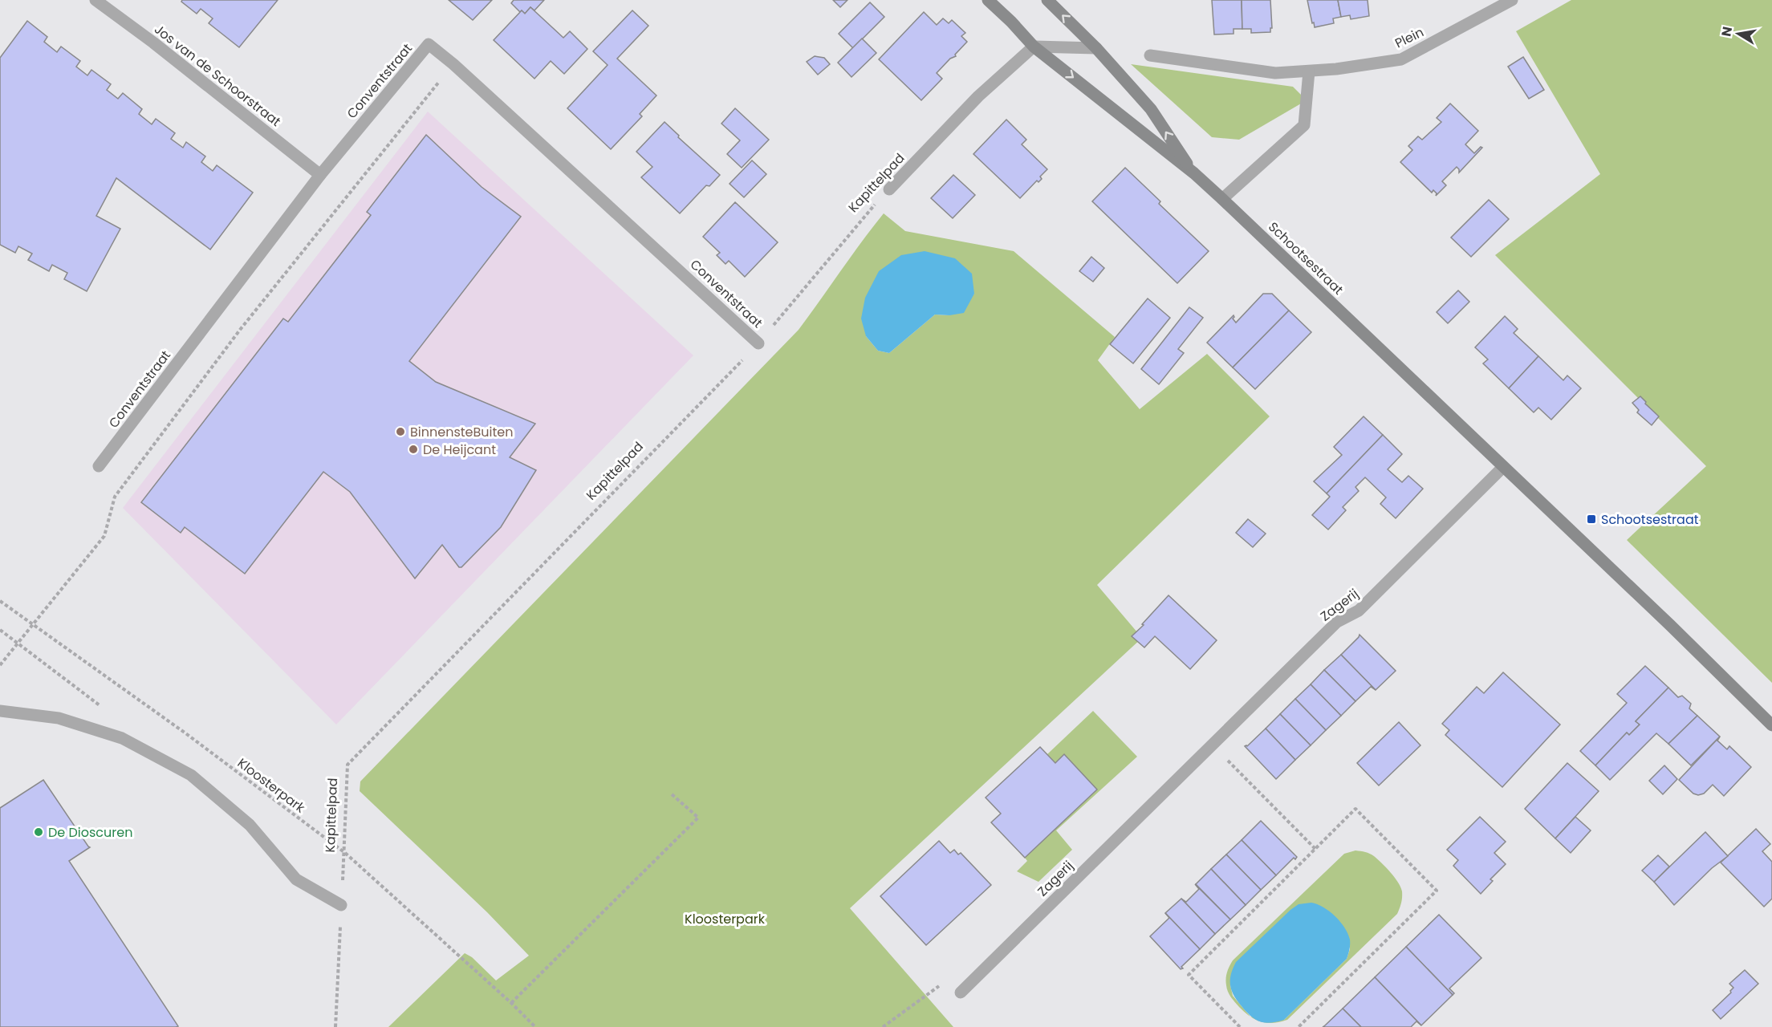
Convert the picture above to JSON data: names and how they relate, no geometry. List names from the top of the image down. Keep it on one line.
{"streets":{"main road":["Schootsestraat"],"street":["Plein","Jos van de Schoorstraat","Conventstraat","Kapittelpad","Zagerij"],"path":["Kloosterpark"]},"crossings":[["Jos van de Schoorstraat","Conventstraat"],["Conventstraat","Kapittelpad"],["Kapittelpad","Schootsestraat"],["Kapittelpad","Kloosterpark"],["Schootsestraat","Zagerij"]],"parks":["Kloosterpark"],"places":{"other":["BinnensteBuiten","De Heijcant","De Dioscuren"],"transit":["Schootsestraat"]},"north":"left"}
